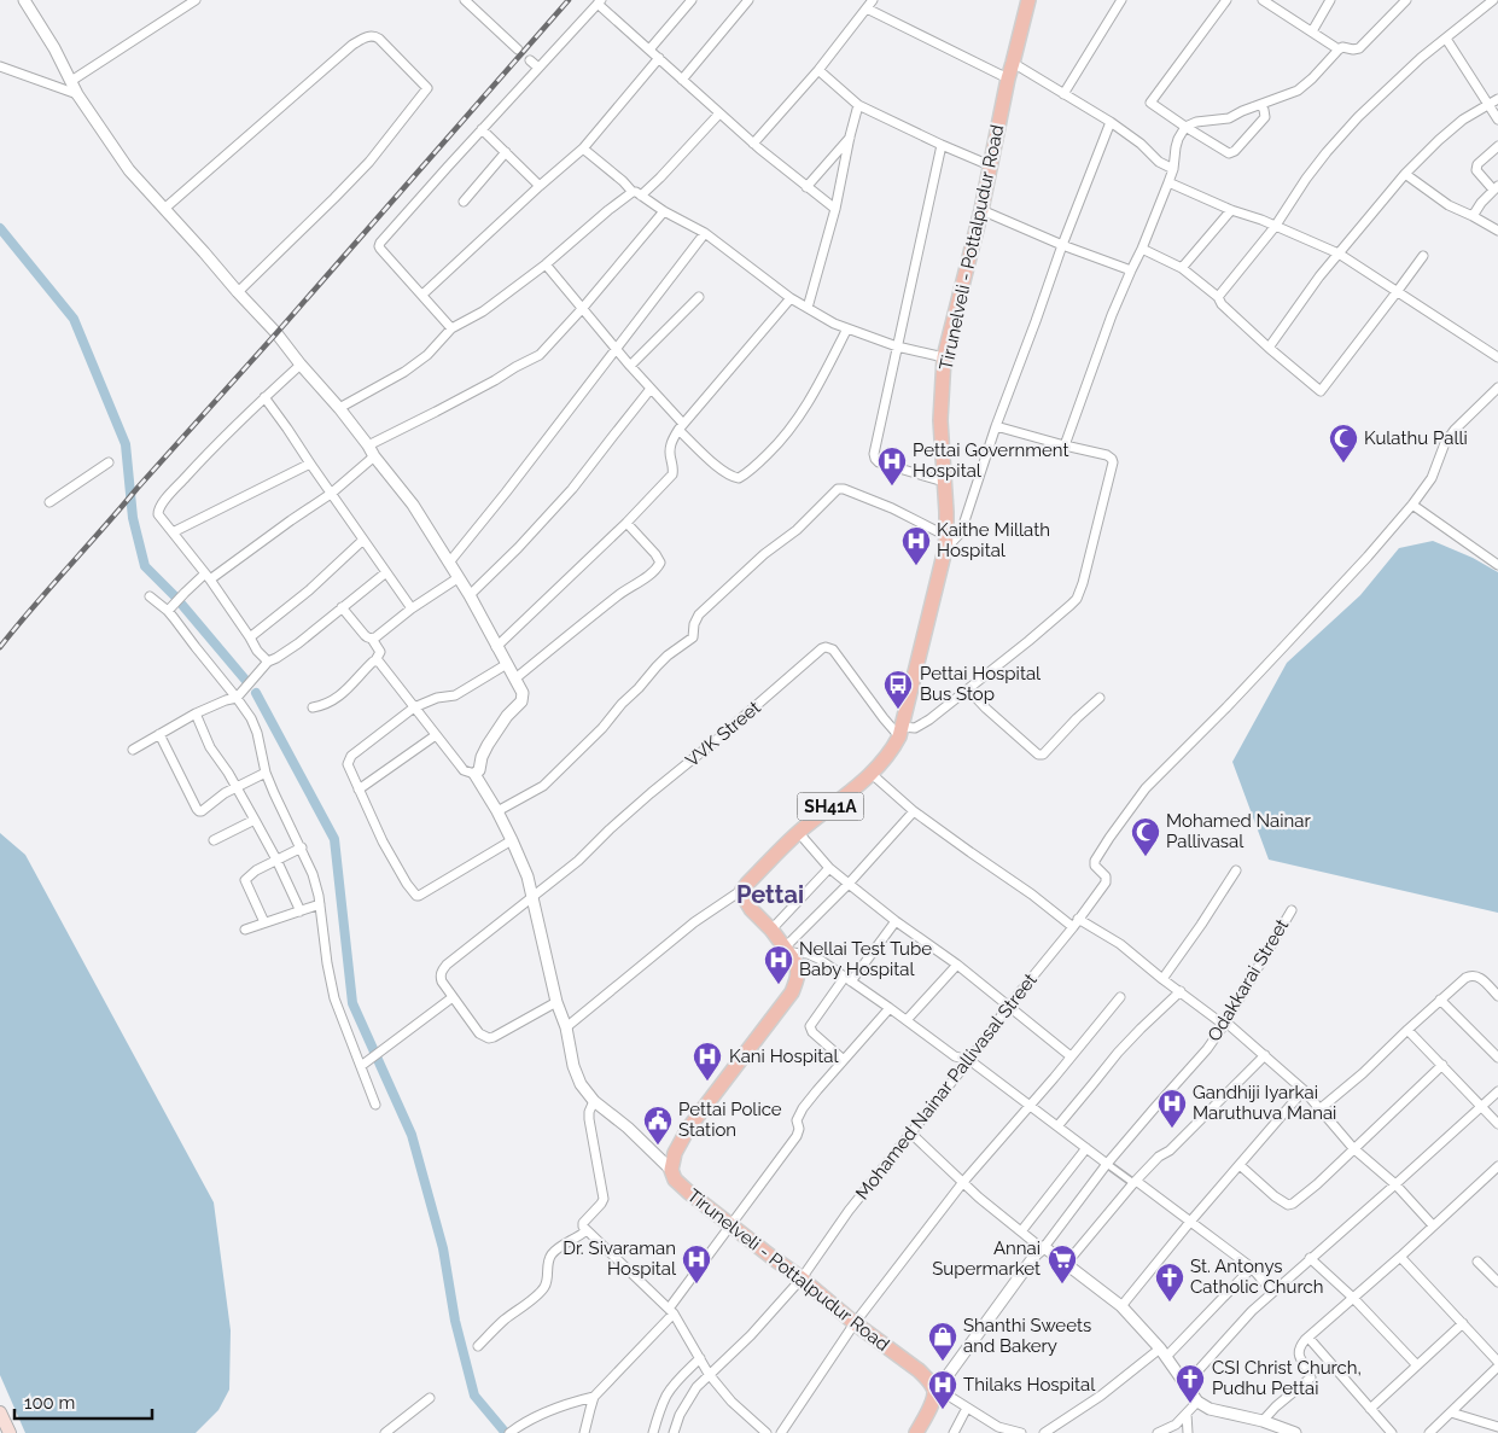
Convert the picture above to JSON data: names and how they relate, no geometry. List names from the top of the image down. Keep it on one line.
{"streets":{"main road":["Tirunelveli - Pottalpudur Road","SH41A"],"street":["VVK Street","Odakkarai Street","Mohamed Nainar Pallivasal Street"]},"crossings":[["Tirunelveli - Pottalpudur Road","VVK Street"],["Tirunelveli - Pottalpudur Road","Mohamed Nainar Pallivasal Street"]],"districts":["Pettai"],"places":{"mosque":["Kulathu Palli","Mohamed Nainar Pallivasal"],"hospital":["Pettai Government Hospital","Kaithe Millath Hospital","Nellai Test Tube Baby Hospital","Kani Hospital","Gandhiji Iyarkai Maruthuva Manai","Dr. Sivaraman Hospital","Thilaks Hospital"],"bus stop":["Pettai Hospital Bus Stop"],"public building":["Pettai Police Station"],"supermarket":["Annai Supermarket"],"church":["St. Antonys Catholic Church","CSI Christ Church, Pudhu Pettai"],"shop":["Shanthi Sweets and Bakery"]},"scale_bar":"100 m"}
